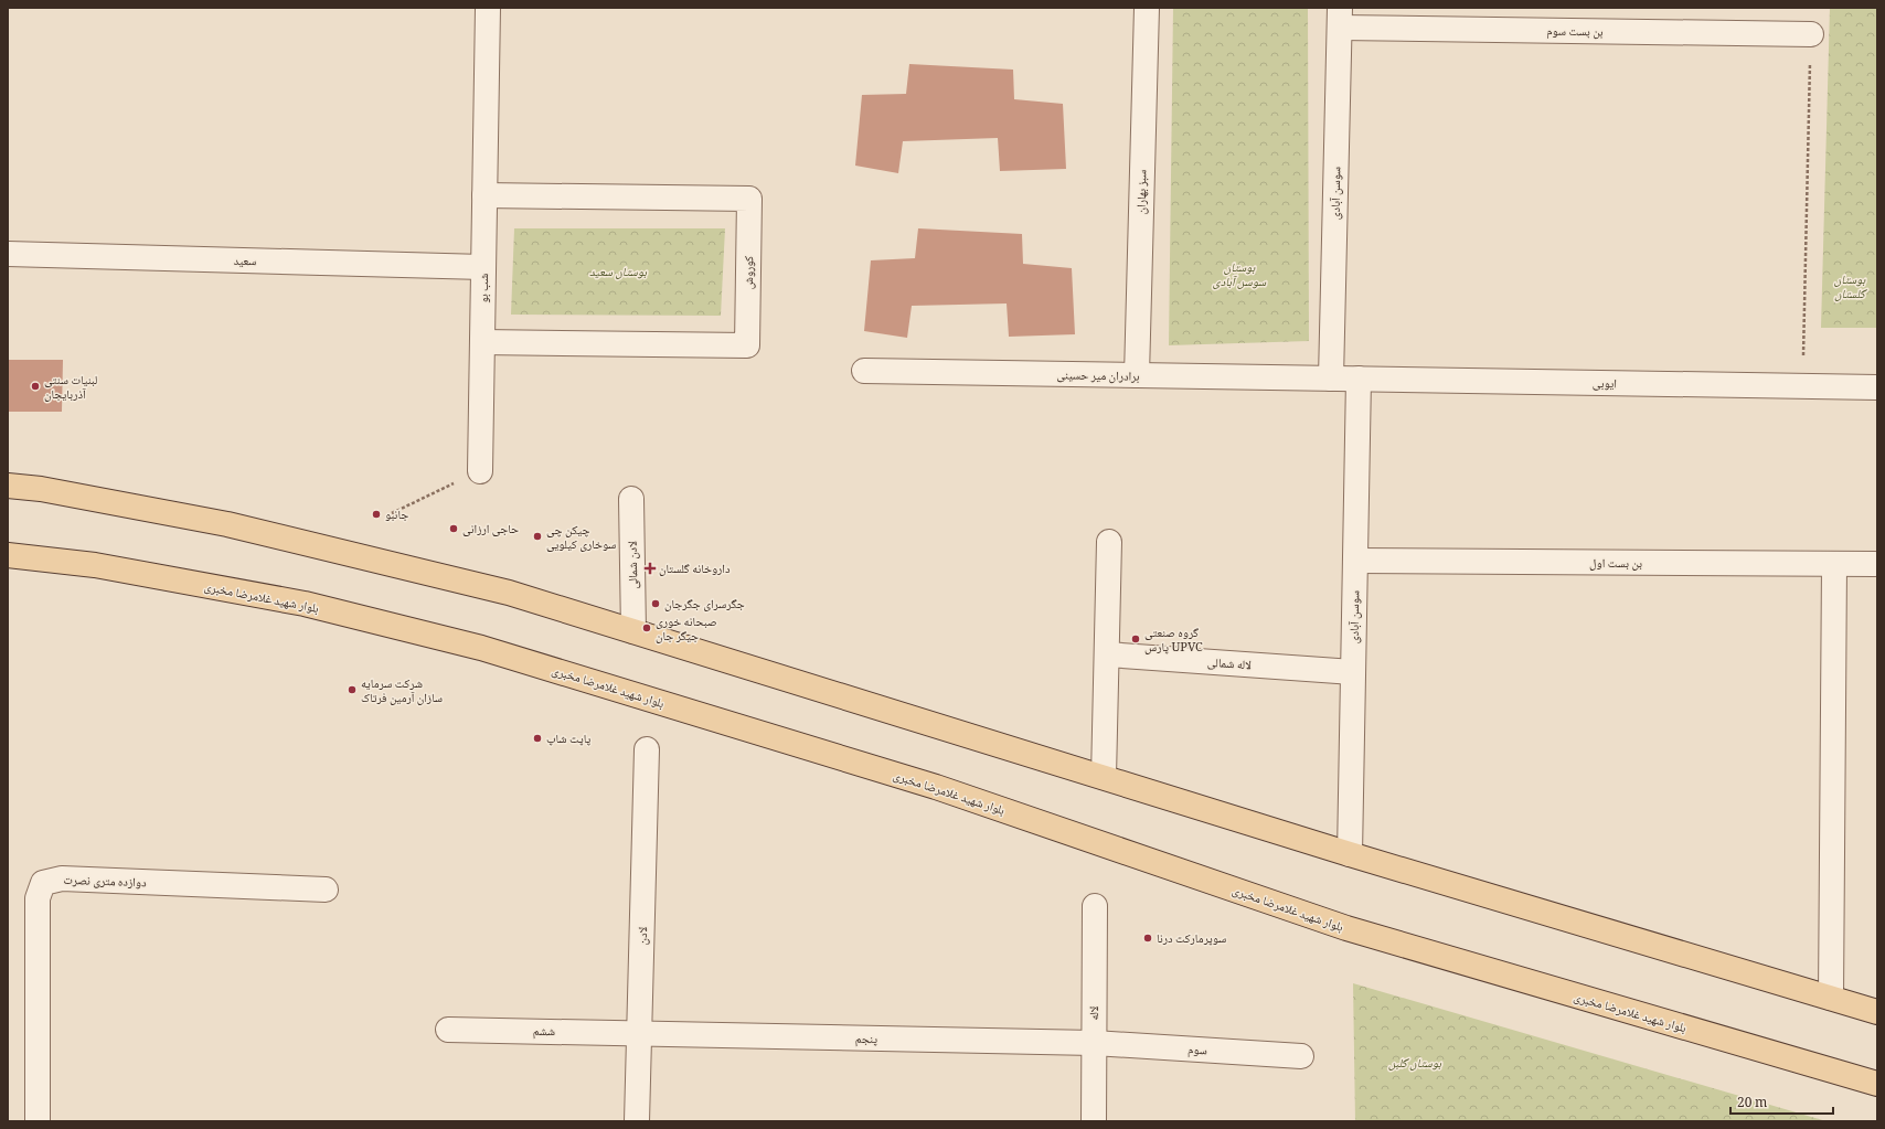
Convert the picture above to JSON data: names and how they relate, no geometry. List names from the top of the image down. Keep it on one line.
{"streets":{"main road":["بلوار شهید غلامرضا مخبری"],"street":["بن بست سوم","سبز بهاران","سوسن آبادی","سعید","کوروش","شب بو","برادران میر حسینی","ایوبی","بن بست اول","لادن شمالی","لاله شمالی","دوازده متری نصرت","لادن","لاله","ششم","پنجم","سوم"]},"crossings":[["بن بست سوم","سوسن آبادی"],["سبز بهاران","برادران میر حسینی"],["سوسن آبادی","برادران میر حسینی"],["سوسن آبادی","ایوبی"],["سوسن آبادی","بن بست اول"],["سوسن آبادی","لاله شمالی"],["سعید","شب بو"],["کوروش","شب بو"],["برادران میر حسینی","ایوبی"],["لادن","ششم"],["لادن","پنجم"],["لاله","پنجم"],["لاله","سوم"],["ششم","پنجم"],["پنجم","سوم"]],"parks":["بوستان سوسن آبادی","بوستان سعید","بوستان گلستان","بوستان گلبن"],"places":{"other":["لبنیات سنتی آذربایجان","جانبو","حاجی ارزانی","چیکن چی سوخاری کیلویی","جگرسرای جگرجان","صبحانه خوری جیگر جان","گروه صنعتی پارس UPVC","شرکت سرمایه سازان آرمین فرتاک","پاپت شاپ","سوپرمارکت درنا"],"health":["داروخانه گلستان"]},"scale_bar":"20 m"}
